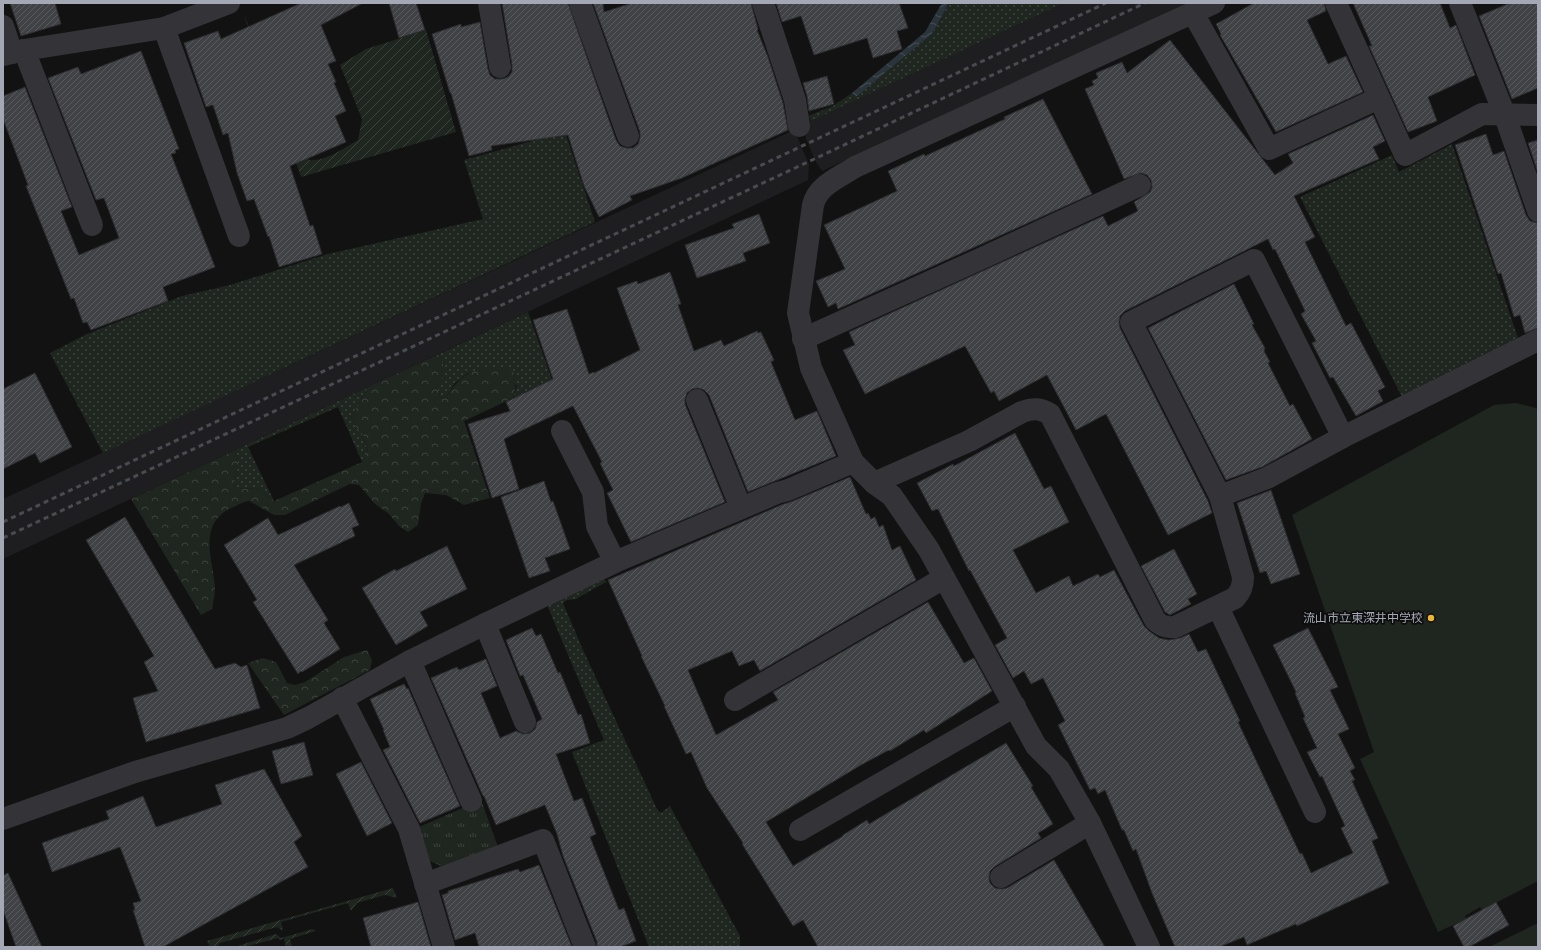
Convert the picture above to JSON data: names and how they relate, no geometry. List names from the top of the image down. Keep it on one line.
{"places":["流山市立東深井中学校"]}
